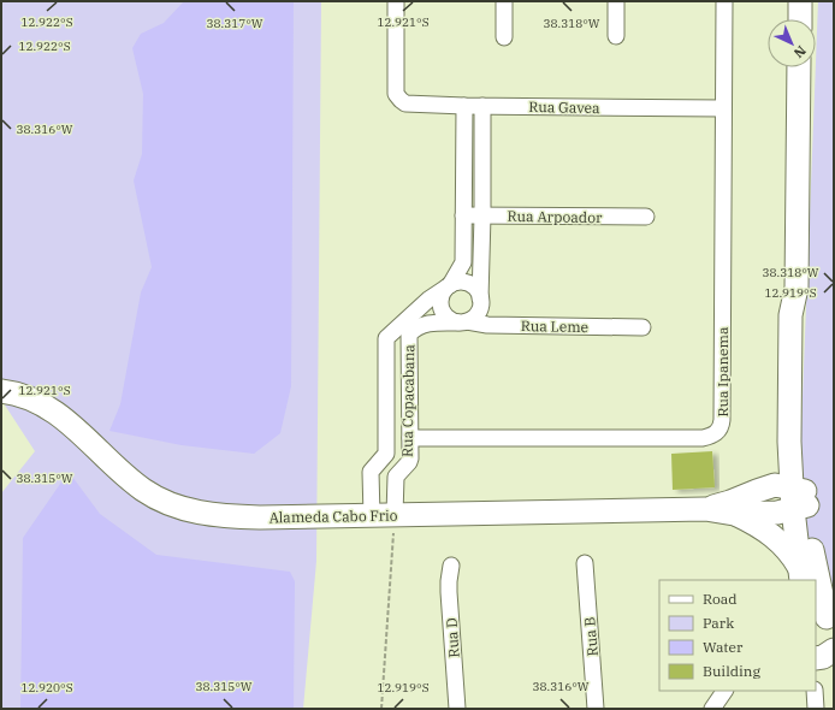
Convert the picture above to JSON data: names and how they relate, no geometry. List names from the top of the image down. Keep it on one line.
{"streets":{"main road":["Alameda Cabo Frio"],"street":["Rua Gavea","Rua Arpoador","Rua Leme","Rua Ipanema","Rua Copacabana","Rua B","Rua D"]},"crossings":[["Rua Gavea","Rua Ipanema"],["Rua Gavea","Rua Copacabana"],["Rua Arpoador","Rua Copacabana"],["Rua Leme","Rua Copacabana"],["Rua Ipanema","Rua Copacabana"],["Rua Copacabana","Alameda Cabo Frio"]],"legend":["Road","Park","Water","Building"],"north":"bottom right","coordinates":["12.922°S","12.921°S","38.317°W","38.318°W","38.316°W","12.919°S","38.315°W","12.920°S"]}
